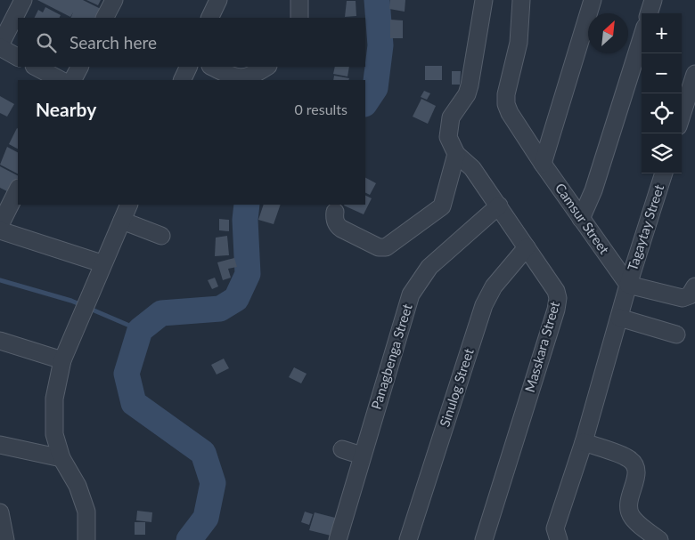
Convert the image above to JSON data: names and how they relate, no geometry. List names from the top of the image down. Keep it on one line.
{"streets":{"street":["Camsur Street","Tagaytay Street","Masskara Street","Panagbenga Street","Sinulog Street"]},"crossings":[["Camsur Street","Tagaytay Street"],["Masskara Street","Panagbenga Street"],["Masskara Street","Sinulog Street"]],"north":"top right","page":{"map_buttons":["+","−"],"search":"Search here","heading":["Nearby","0 results"]}}
